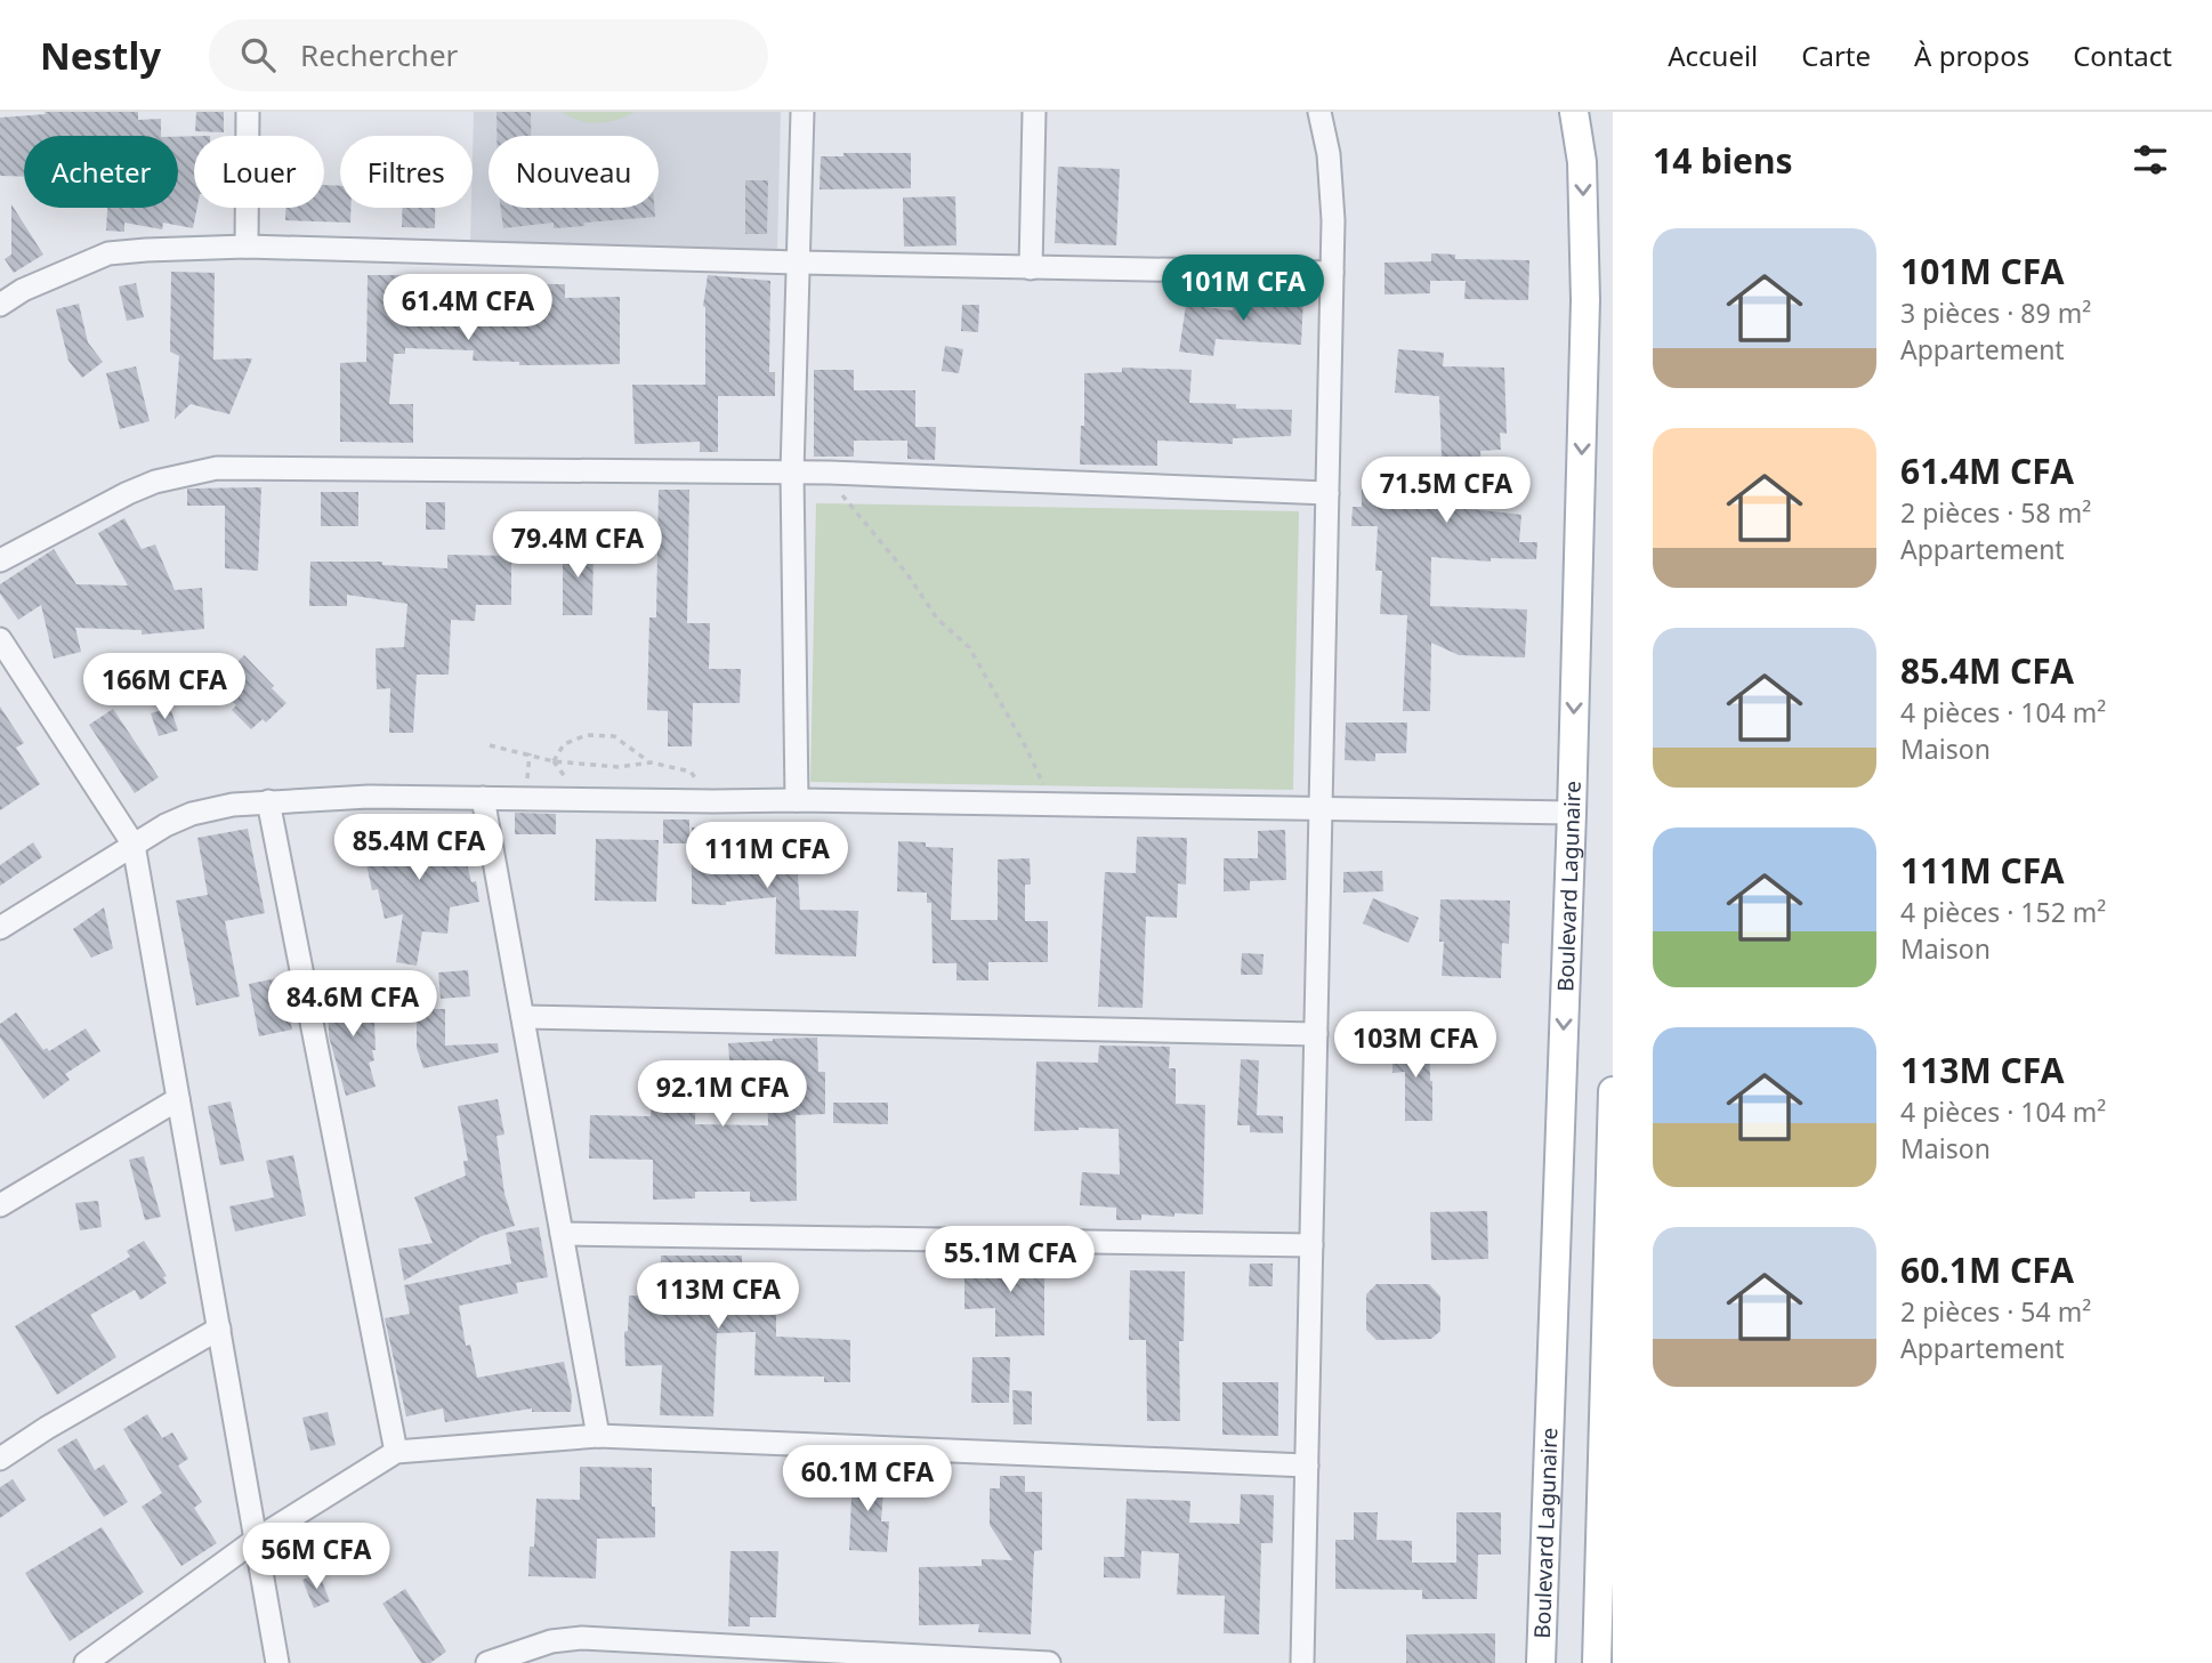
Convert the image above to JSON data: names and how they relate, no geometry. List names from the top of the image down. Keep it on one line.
{"streets":{"main road":["Boulevard Lagunaire"]},"page":{"header":"Nestly","search":"Rechercher","nav":["Accueil","Carte","À propos","Contact"],"heading":"14 biens","chip":["Acheter","Louer","Filtres","Nouveau"],"list":[{"name":"101M CFA","note":"3 pièces · 89 m² · Appartement"},{"name":"61.4M CFA","note":"2 pièces · 58 m² · Appartement"},{"name":"85.4M CFA","note":"4 pièces · 104 m² · Maison"},{"name":"111M CFA","note":"4 pièces · 152 m² · Maison"},{"name":"113M CFA","note":"4 pièces · 104 m² · Maison"},{"name":"60.1M CFA","note":"2 pièces · 54 m² · Appartement"}],"price":["101M CFA","61.4M CFA","71.5M CFA","79.4M CFA","166M CFA","85.4M CFA","111M CFA","84.6M CFA","103M CFA","92.1M CFA","55.1M CFA","113M CFA","60.1M CFA","56M CFA"]}}
